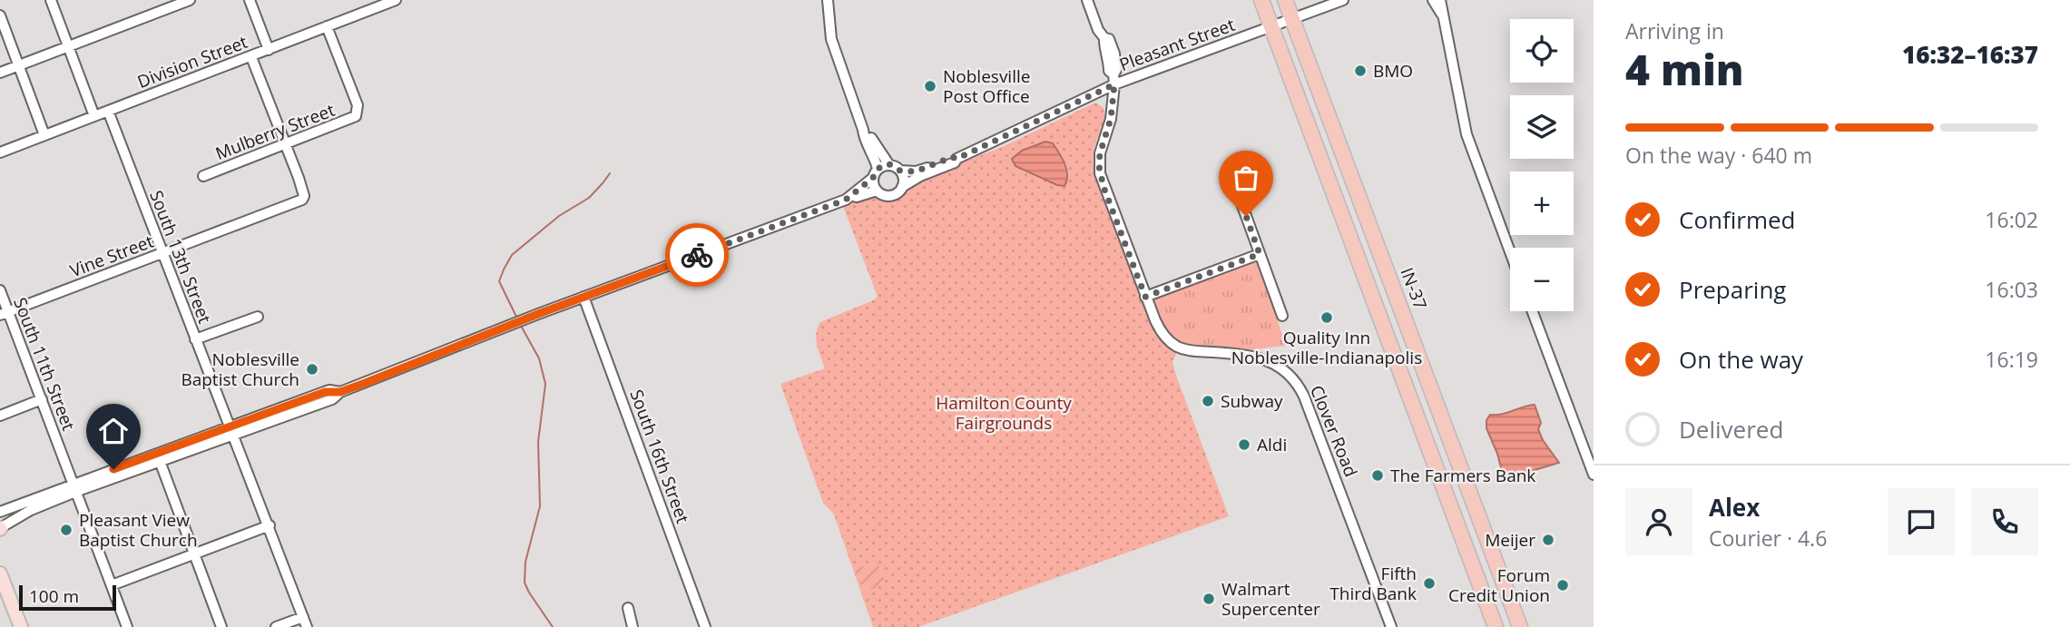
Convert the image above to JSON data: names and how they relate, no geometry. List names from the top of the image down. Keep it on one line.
{"streets":{"highway":["IN-37"],"street":["Pleasant Street","Division Street","Mulberry Street","Vine Street","South 13th Street","South 11th Street","Clover Road","South 16th Street"]},"crossings":[["Pleasant Street","IN-37"],["Pleasant Street","Clover Road"],["Division Street","Mulberry Street"],["Division Street","South 13th Street"],["Mulberry Street","Vine Street"],["Vine Street","South 13th Street"],["Vine Street","South 11th Street"]],"parks":["Hamilton County Fairgrounds"],"places":["BMO","Noblesville Post Office","Quality Inn Noblesville-Indianapolis","Noblesville Baptist Church","Subway","Aldi","The Farmers Bank","Pleasant View Baptist Church","Meijer","Fifth Third Bank","Forum Credit Union","Walmart Supercenter"],"scale_bar":"100 m","page":{"heading":["4 min","Arriving in","16:32–16:37"],"panel":["Alex","Courier · 4.6"],"map_buttons":["+","−"],"bar":"On the way · 640 m","list":[["Confirmed","16:02"],["Preparing","16:03"],["On the way","16:19"],"Delivered"],"scale":"100 m"}}
